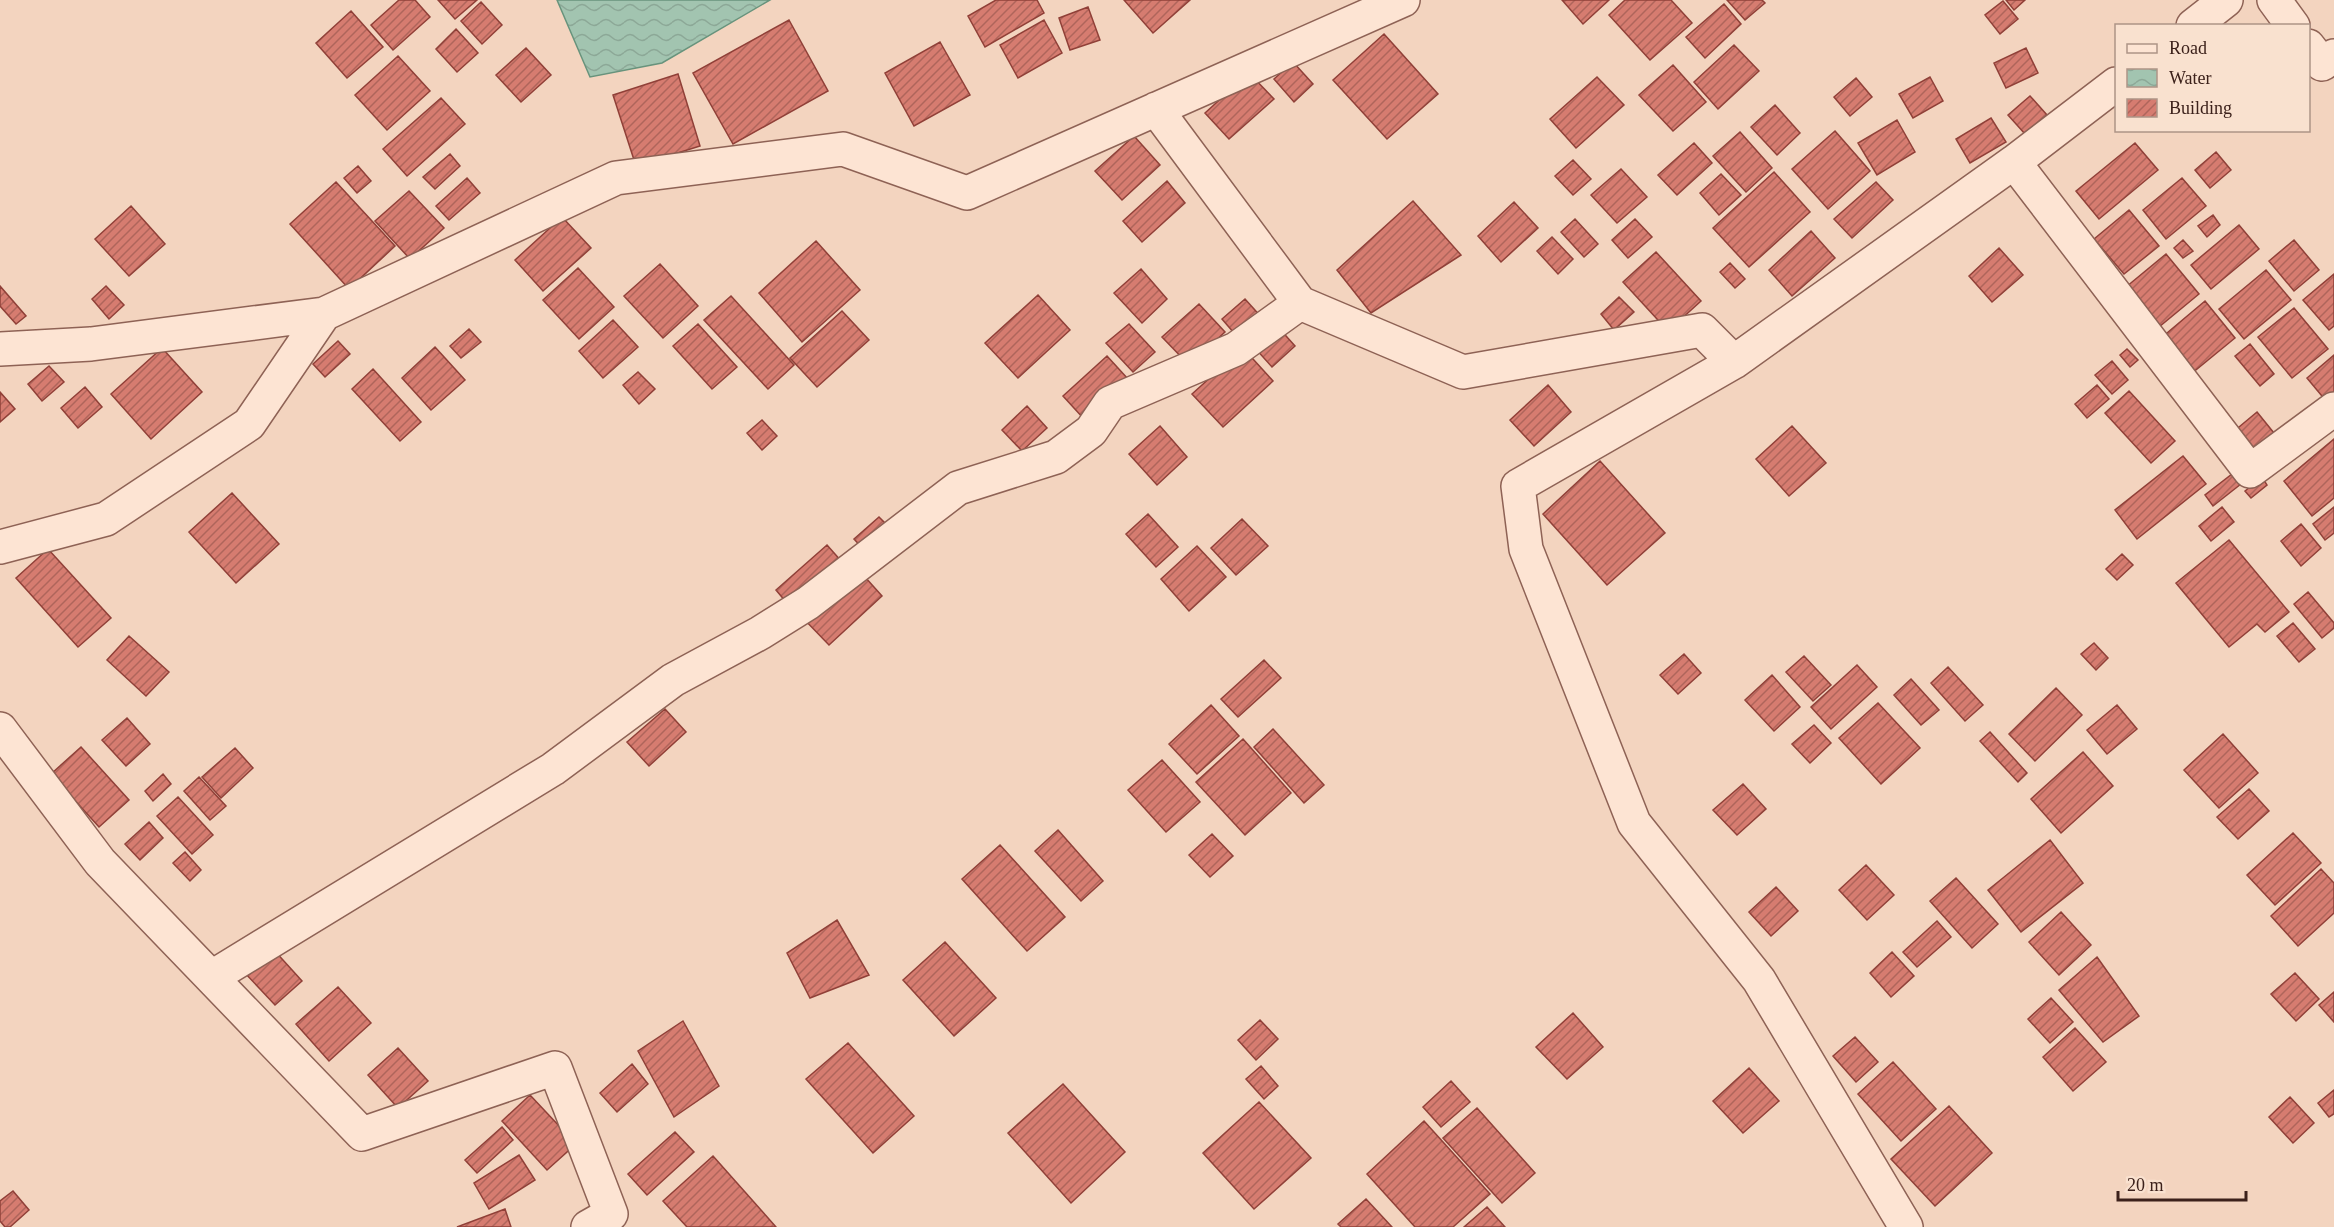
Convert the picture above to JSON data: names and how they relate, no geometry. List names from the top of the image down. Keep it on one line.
{"legend":["Road","Water","Building"],"scale_bar":"20 m"}
